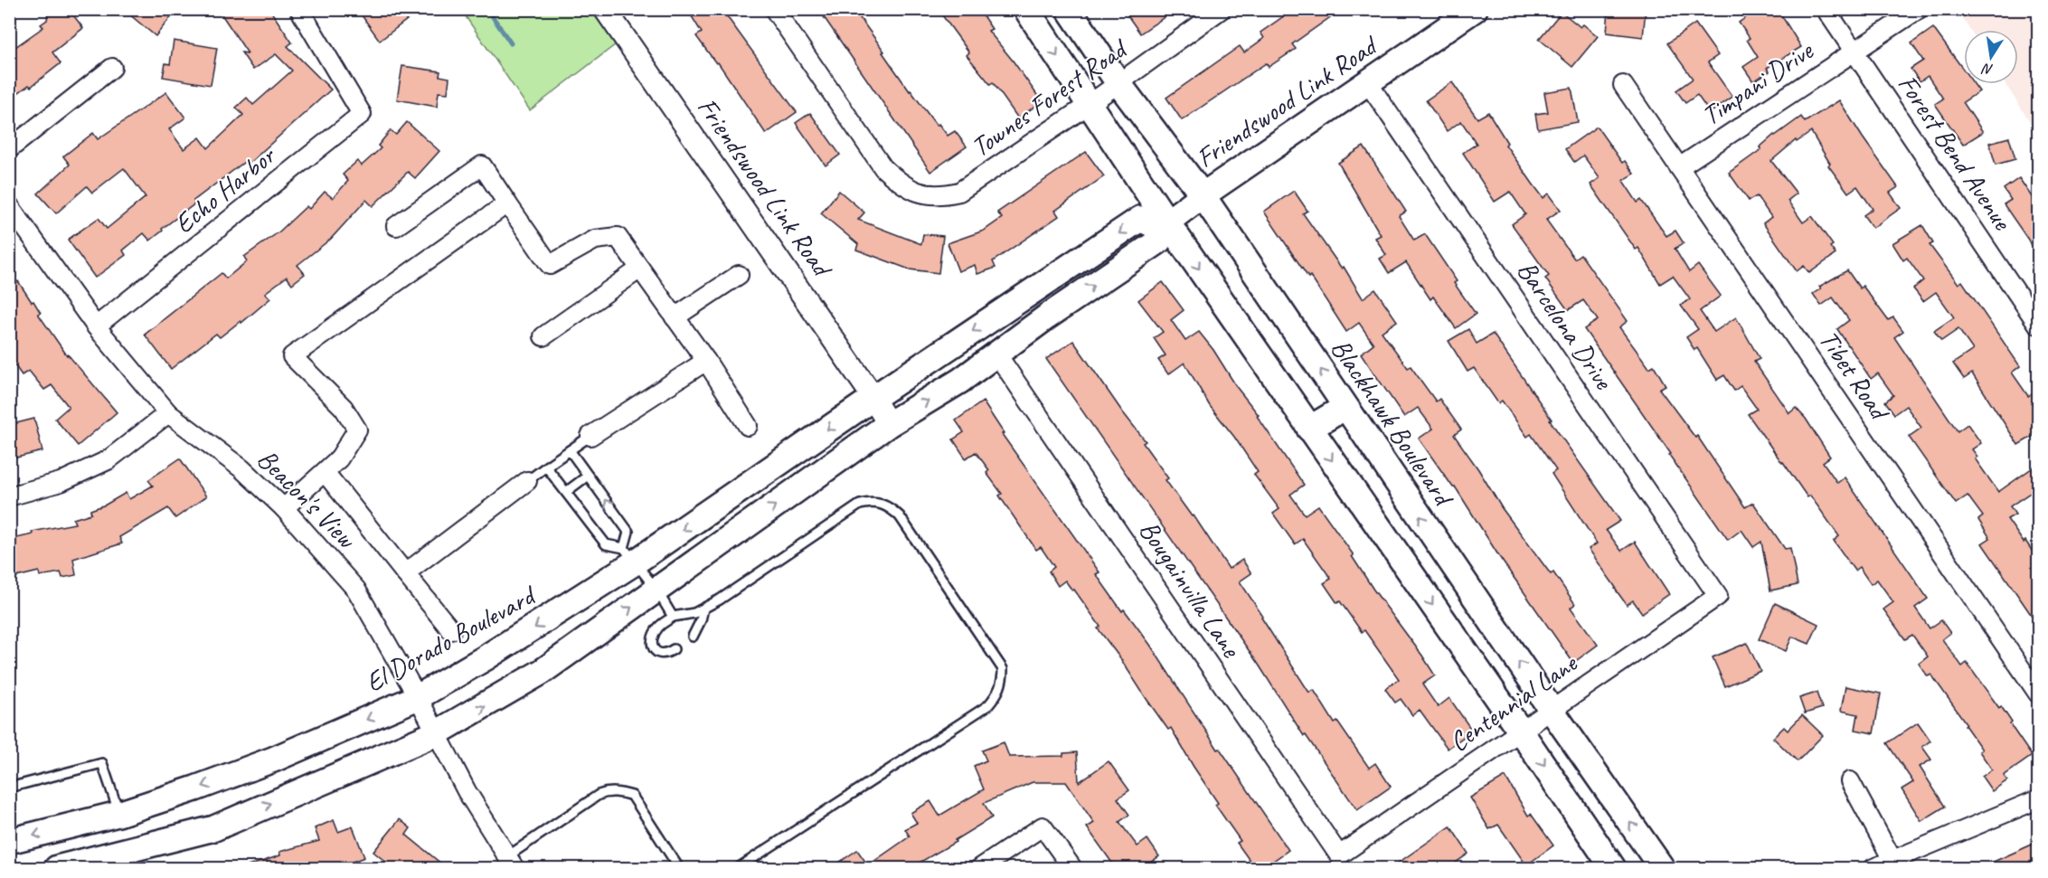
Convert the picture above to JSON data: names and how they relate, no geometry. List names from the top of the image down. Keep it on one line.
{"streets":{"main road":["Friendswood Link Road","Blackhawk Boulevard","El Dorado Boulevard"],"street":["Timpani Drive","Townes Forest Road","Forest Bend Avenue","Echo Harbor","Barcelona Drive","Tibet Road","Beacon's View","Bougainvilla Lane","Centennial Lane"]},"crossings":[["Timpani Drive","Forest Bend Avenue"],["Timpani Drive","Tibet Road"],["Townes Forest Road","Blackhawk Boulevard"],["Friendswood Link Road","Barcelona Drive"],["Friendswood Link Road","Blackhawk Boulevard"],["Friendswood Link Road","Bougainvilla Lane"],["Friendswood Link Road","El Dorado Boulevard"],["Echo Harbor","Beacon's View"],["Barcelona Drive","Centennial Lane"],["Blackhawk Boulevard","Centennial Lane"],["Beacon's View","El Dorado Boulevard"],["Bougainvilla Lane","Centennial Lane"]],"north":"bottom"}
